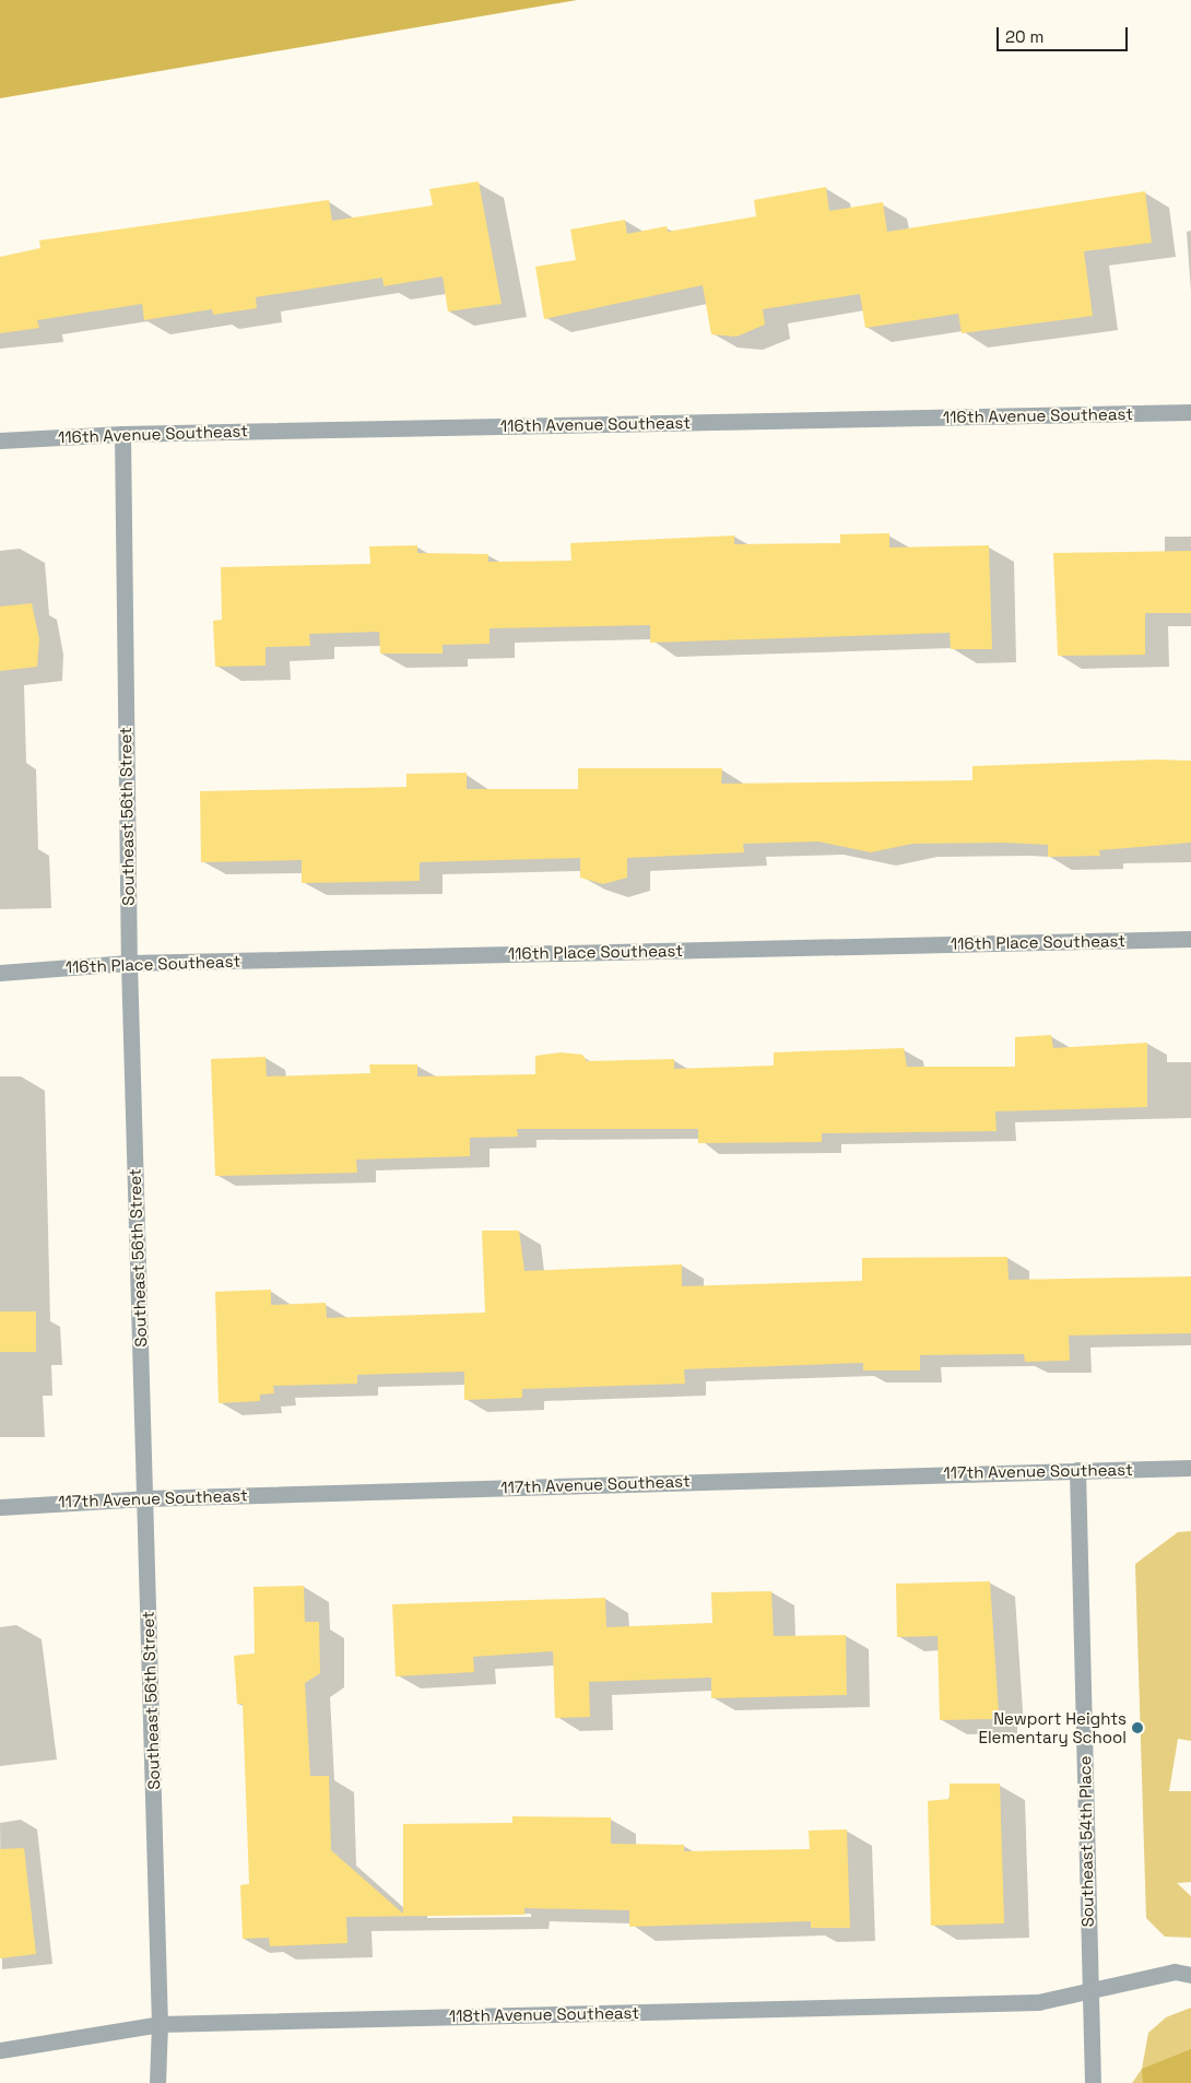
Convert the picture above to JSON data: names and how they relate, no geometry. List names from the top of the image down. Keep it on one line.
{"streets":{"street":["116th Avenue Southeast","Southeast 56th Street","116th Place Southeast","117th Avenue Southeast","Southeast 54th Place","118th Avenue Southeast"]},"crossings":[["116th Avenue Southeast","Southeast 56th Street"],["Southeast 56th Street","116th Place Southeast"],["Southeast 56th Street","117th Avenue Southeast"],["Southeast 56th Street","118th Avenue Southeast"],["117th Avenue Southeast","Southeast 54th Place"],["Southeast 54th Place","118th Avenue Southeast"]],"places":["Newport Heights Elementary School"],"scale_bar":"20 m"}
